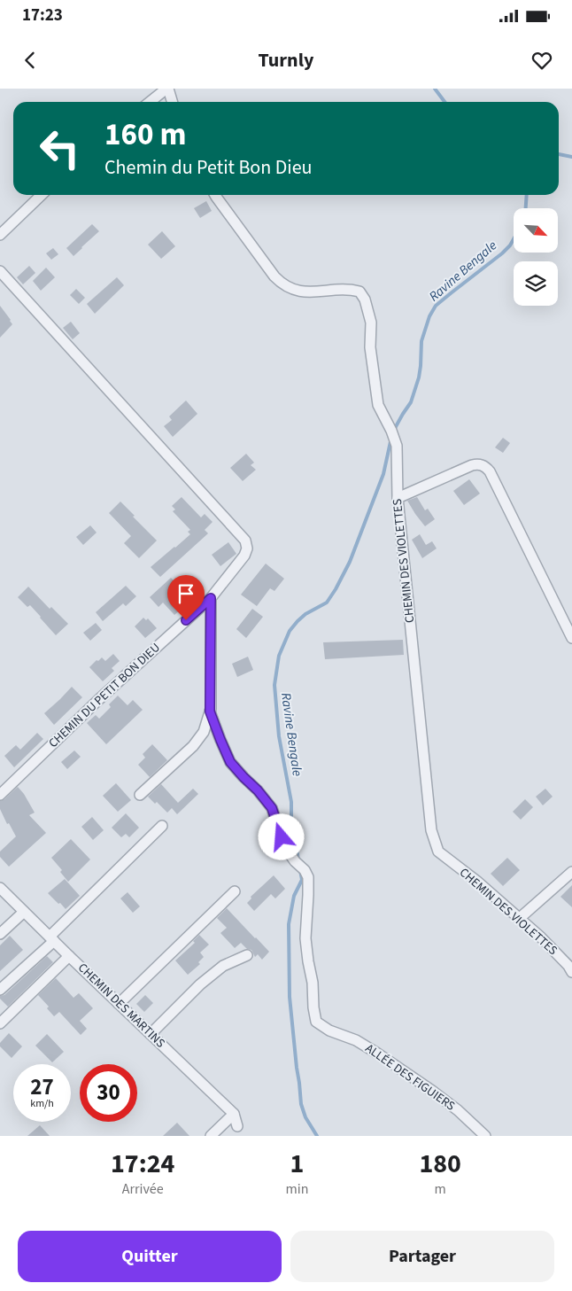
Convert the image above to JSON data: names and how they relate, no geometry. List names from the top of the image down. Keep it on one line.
{"streets":{"street":["CHEMIN DES VIOLETTES","CHEMIN DU PETIT BON DIEU","CHEMIN DES MARTINS","ALLÉE DES FIGUIERS"]},"water":["Ravine Bengale"],"north":"bottom right","page":{"status":"17:23","header":"Turnly","turn":["160 m","Chemin du Petit Bon Dieu"],"speed":"27 km/h","limit":"30","eta":["17:24","Arrivée","1","min","180","m"],"buttons":["Quitter","Partager"]}}
